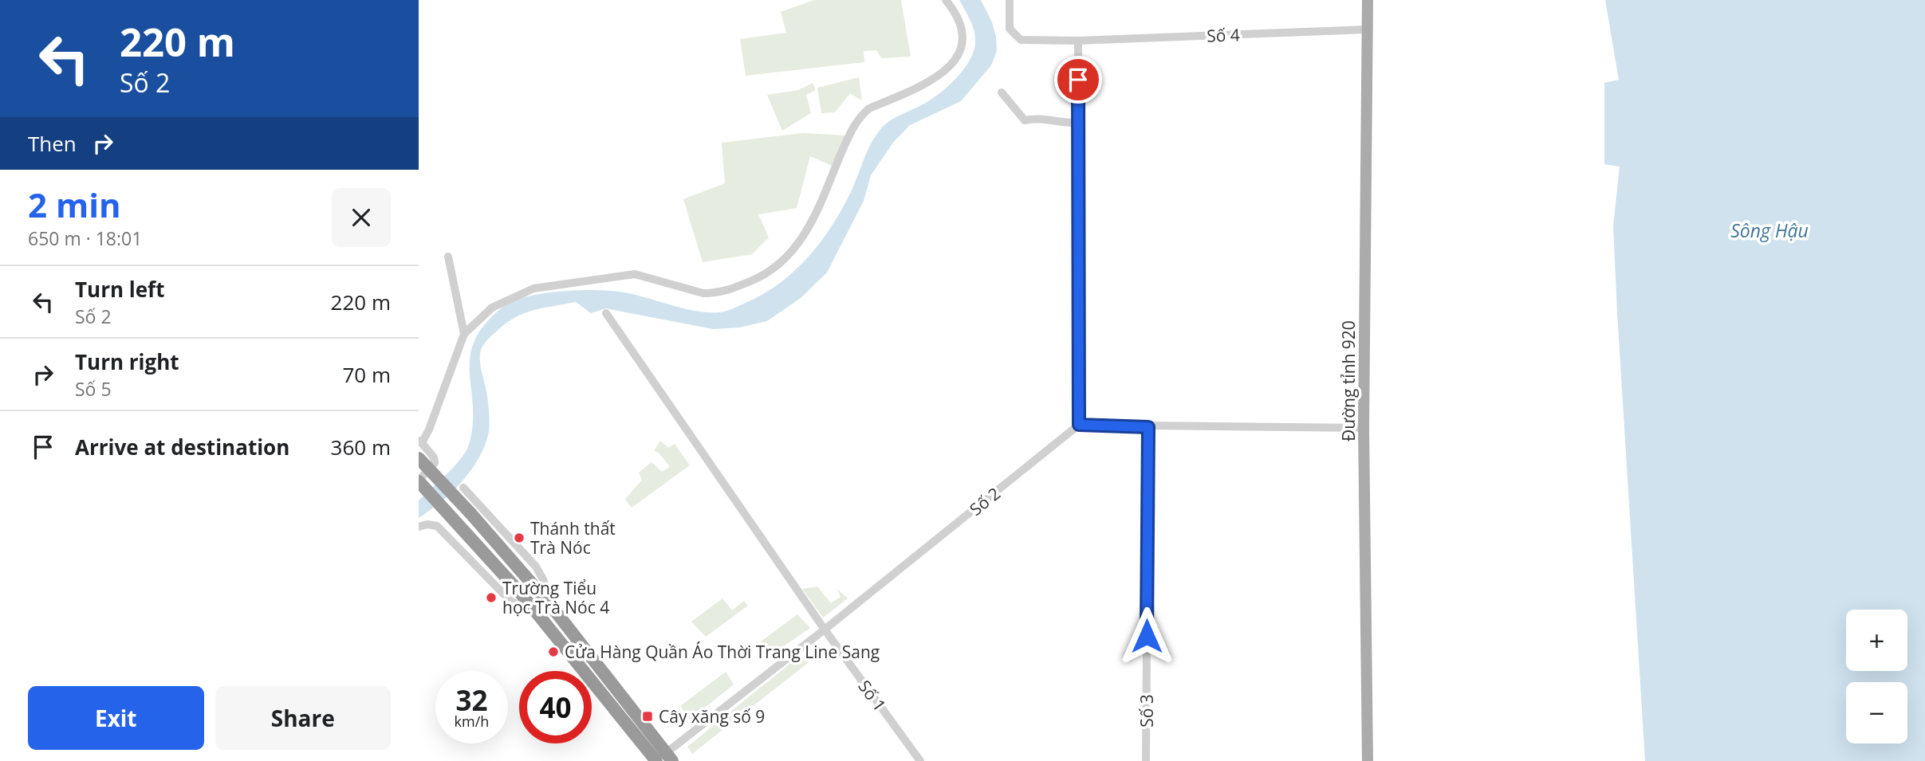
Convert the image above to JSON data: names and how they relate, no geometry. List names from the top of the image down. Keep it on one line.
{"streets":{"main road":["Đường tỉnh 920"],"street":["Số 4","Số 2","Số 1","Số 3"]},"crossings":[["Số 4","Đường tỉnh 920"],["Số 2","Số 1"]],"water":["Sông Hậu"],"places":{"other":["Thánh thất Trà Nóc","Trường Tiểu học Trà Nóc 4","Cửa Hàng Quần Áo Thời Trang Line Sang"],"transit":["Cây xăng số 9"]},"page":{"turn":["220 m","Số 2"],"then":"Then","heading":["2 min","650 m · 18:01"],"list":[{"name":"Turn left","note":"Số 2","value":"220 m"},{"name":"Turn right","note":"Số 5","value":"70 m"},{"name":"Arrive at destination","value":"360 m"}],"map_buttons":["+","−"],"speed":"32 km/h","limit":"40","buttons":["Exit","Share"]}}
